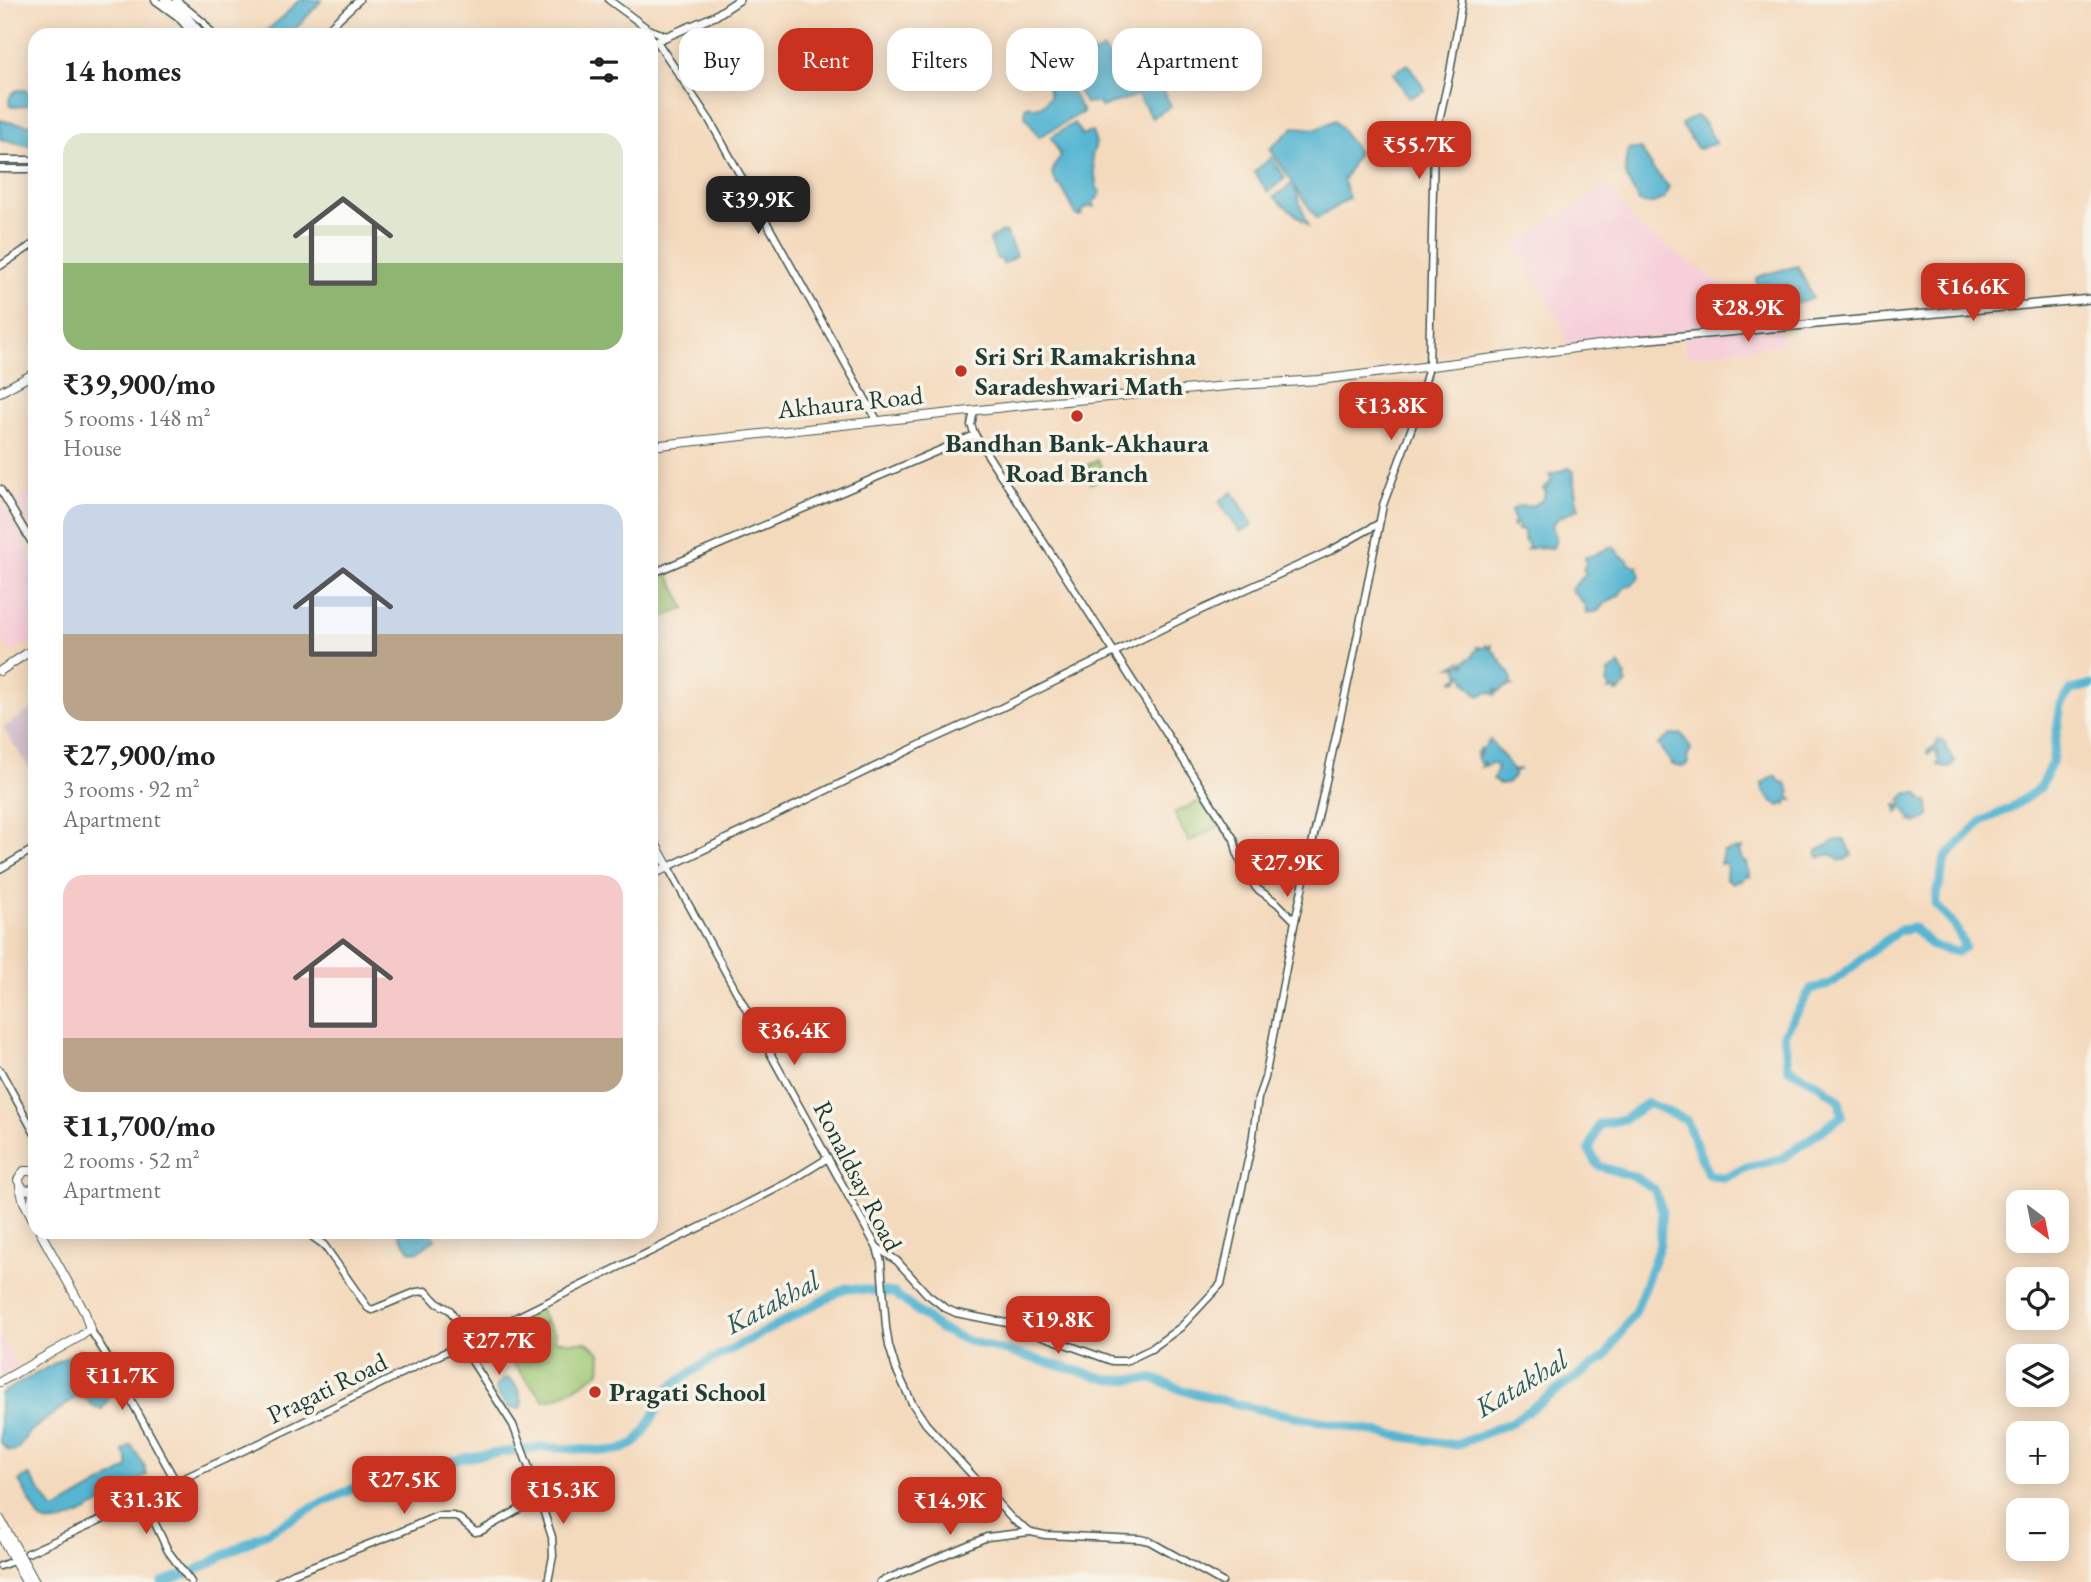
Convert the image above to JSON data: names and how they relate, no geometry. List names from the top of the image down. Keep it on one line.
{"streets":{"main road":["Akhaura Road","Ronaldsay Road"],"street":["Pragati Road"]},"crossings":[["Ronaldsay Road","Pragati Road"]],"water":["Katakhal"],"places":["Sri Sri Ramakrishna Saradeshwari Math","Bandhan Bank-Akhaura Road Branch","Pragati School"],"north":"bottom right","page":{"chip":["Buy","Rent","Filters","New","Apartment"],"heading":"14 homes","list":[{"name":"₹39,900/mo","note":"5 rooms · 148 m² · House"},{"name":"₹27,900/mo","note":"3 rooms · 92 m² · Apartment"},{"name":"₹11,700/mo","note":"2 rooms · 52 m² · Apartment"}],"price":["₹55.7K","₹39.9K","₹16.6K","₹28.9K","₹13.8K","₹27.9K","₹36.4K","₹19.8K","₹27.7K","₹11.7K","₹27.5K","₹15.3K","₹31.3K","₹14.9K"],"map_buttons":["+","−"]}}
